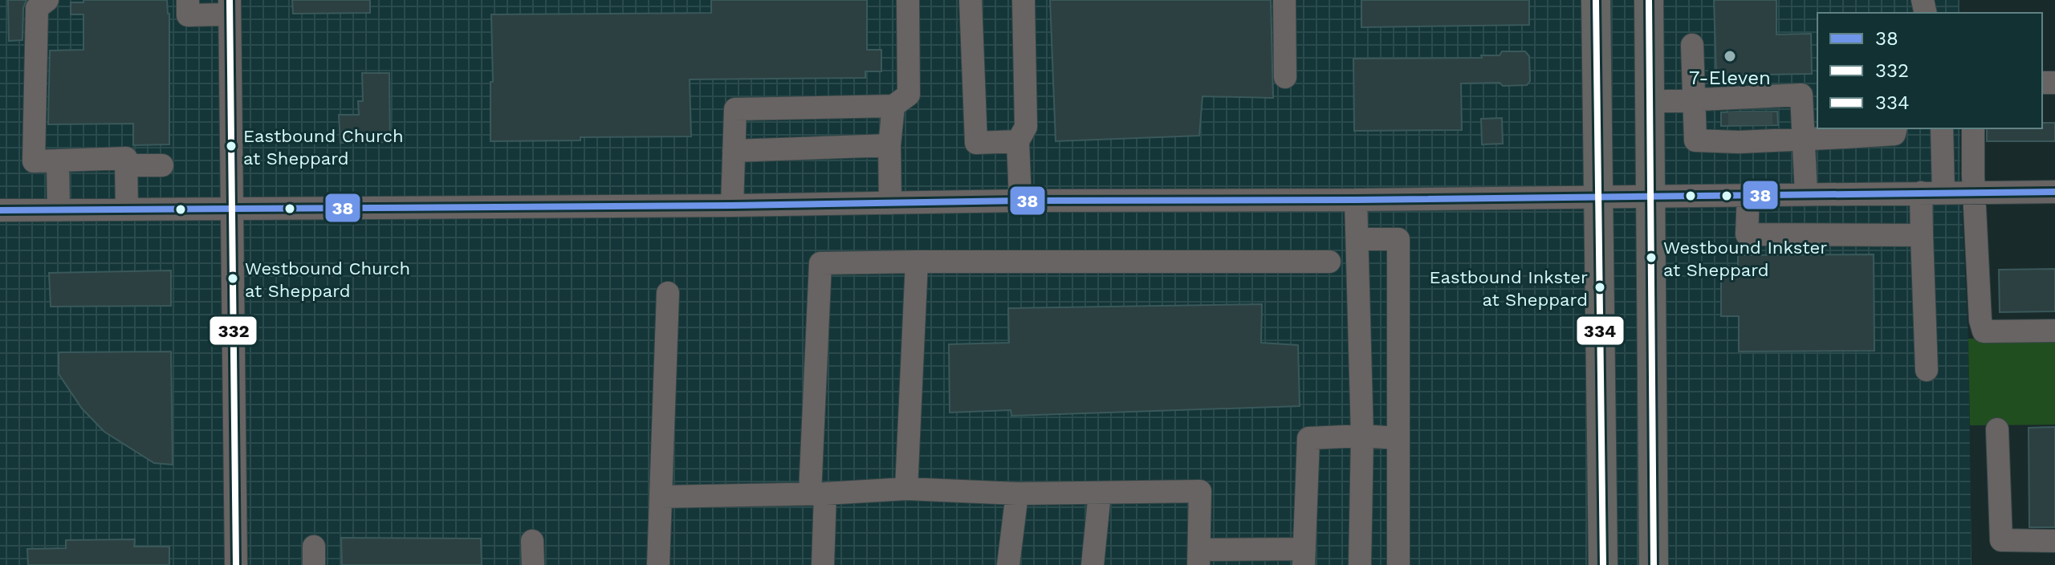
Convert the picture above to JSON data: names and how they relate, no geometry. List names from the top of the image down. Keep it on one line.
{"places":["7-Eleven","Eastbound Church at Sheppard","Westbound Inkster at Sheppard","Westbound Church at Sheppard","Eastbound Inkster at Sheppard"],"lines":["transit line 332","transit line 334","transit line 38"],"legend":["38","332","334"]}
